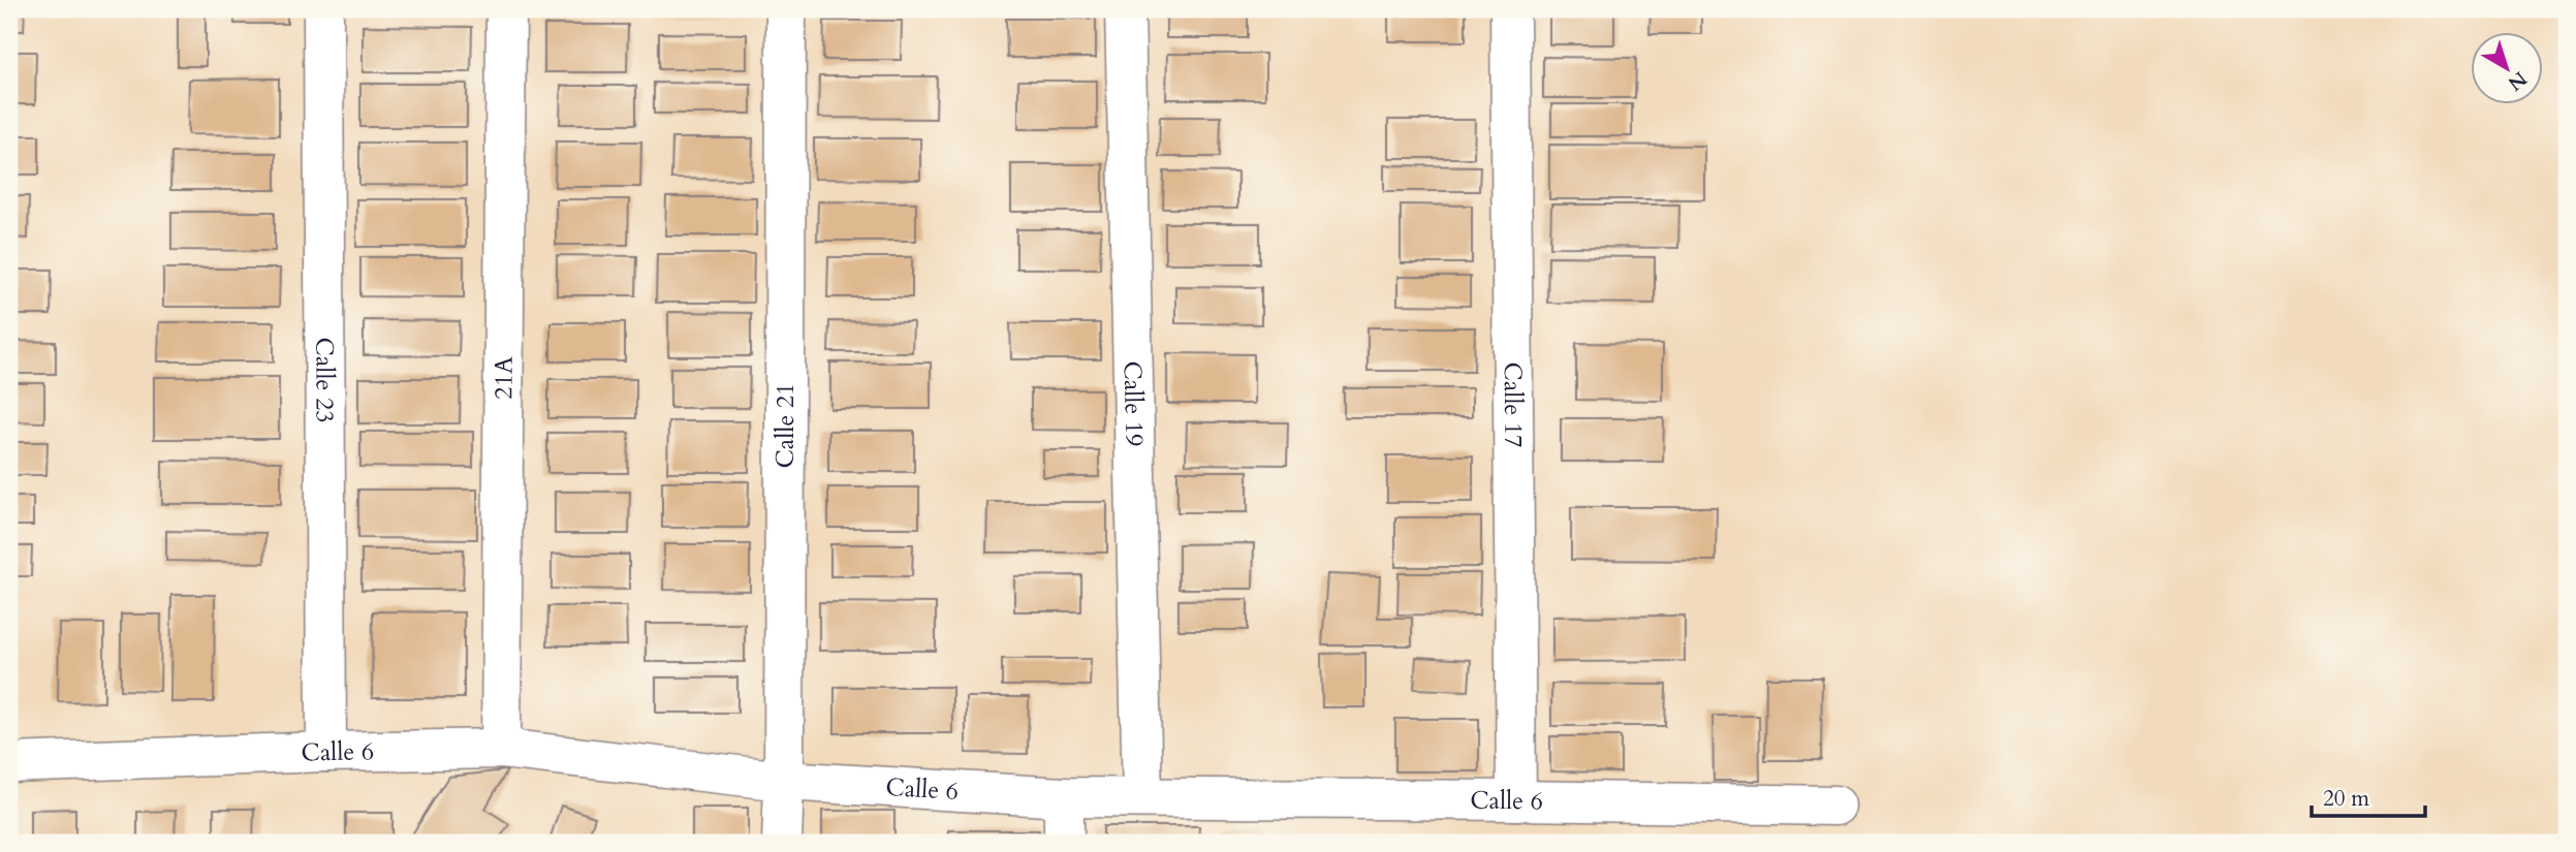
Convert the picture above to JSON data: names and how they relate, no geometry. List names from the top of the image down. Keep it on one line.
{"streets":{"street":["21A","Calle 23","Calle 19","Calle 17","Calle 21","Calle 6"]},"crossings":[["21A","Calle 6"],["Calle 23","Calle 6"],["Calle 19","Calle 6"],["Calle 17","Calle 6"],["Calle 21","Calle 6"]],"scale_bar":"20 m","north":"bottom right"}
